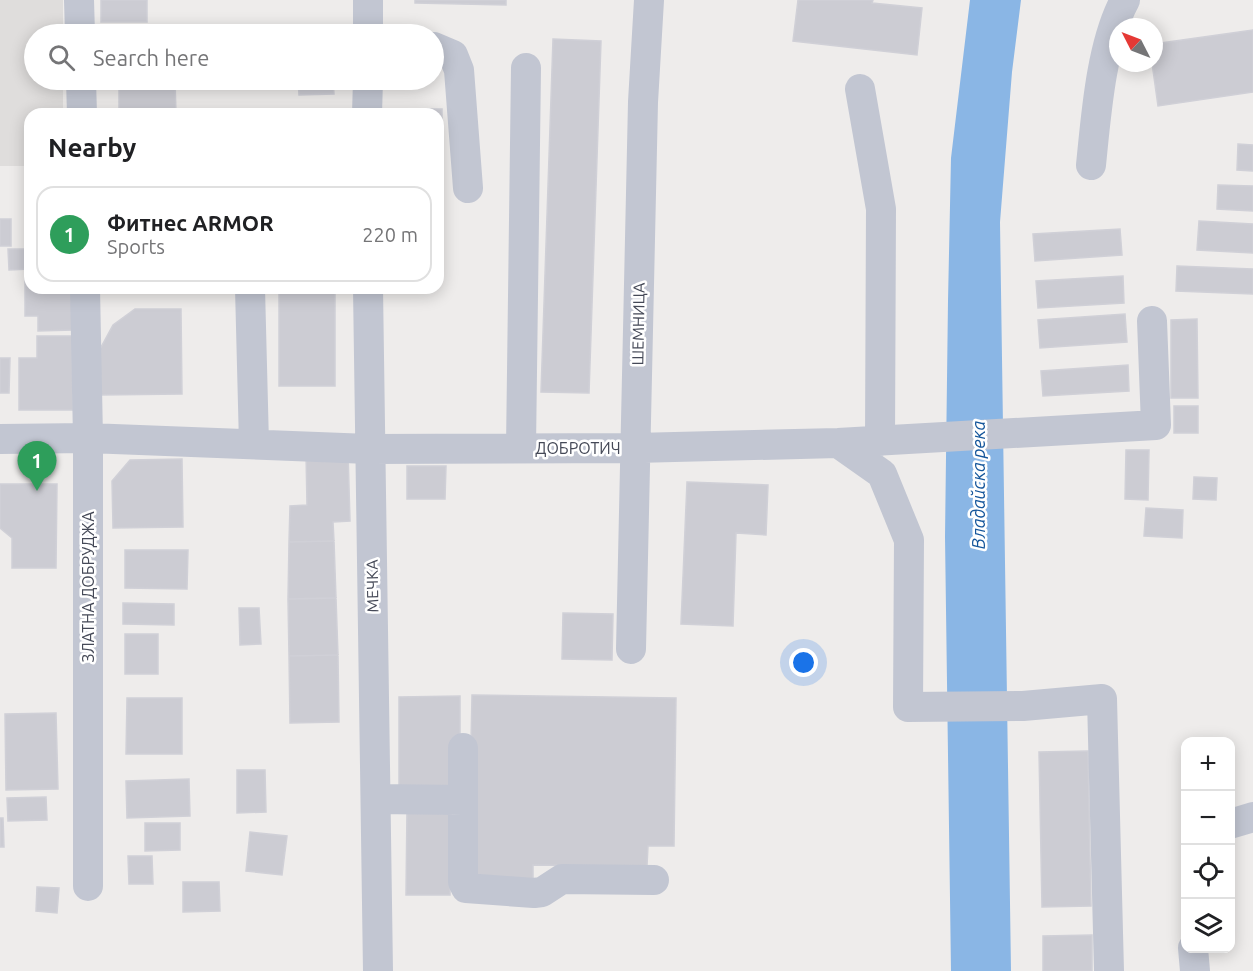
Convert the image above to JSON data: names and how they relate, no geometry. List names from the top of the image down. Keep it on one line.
{"streets":{"street":["ШЕМНИЦА","ДОБРОТИЧ","МЕЧКА","ЗЛАТНА ДОБРУДЖА"]},"crossings":[["ШЕМНИЦА","ДОБРОТИЧ"],["ДОБРОТИЧ","МЕЧКА"],["ДОБРОТИЧ","ЗЛАТНА ДОБРУДЖА"]],"water":["Владайска река"],"north":"top left","page":{"search":"Search here","heading":"Nearby","list":[{"mark":"1","name":"Фитнес ARMOR","note":"Sports","value":"220 m"}],"pins":"1","map_buttons":["+","−"]}}
